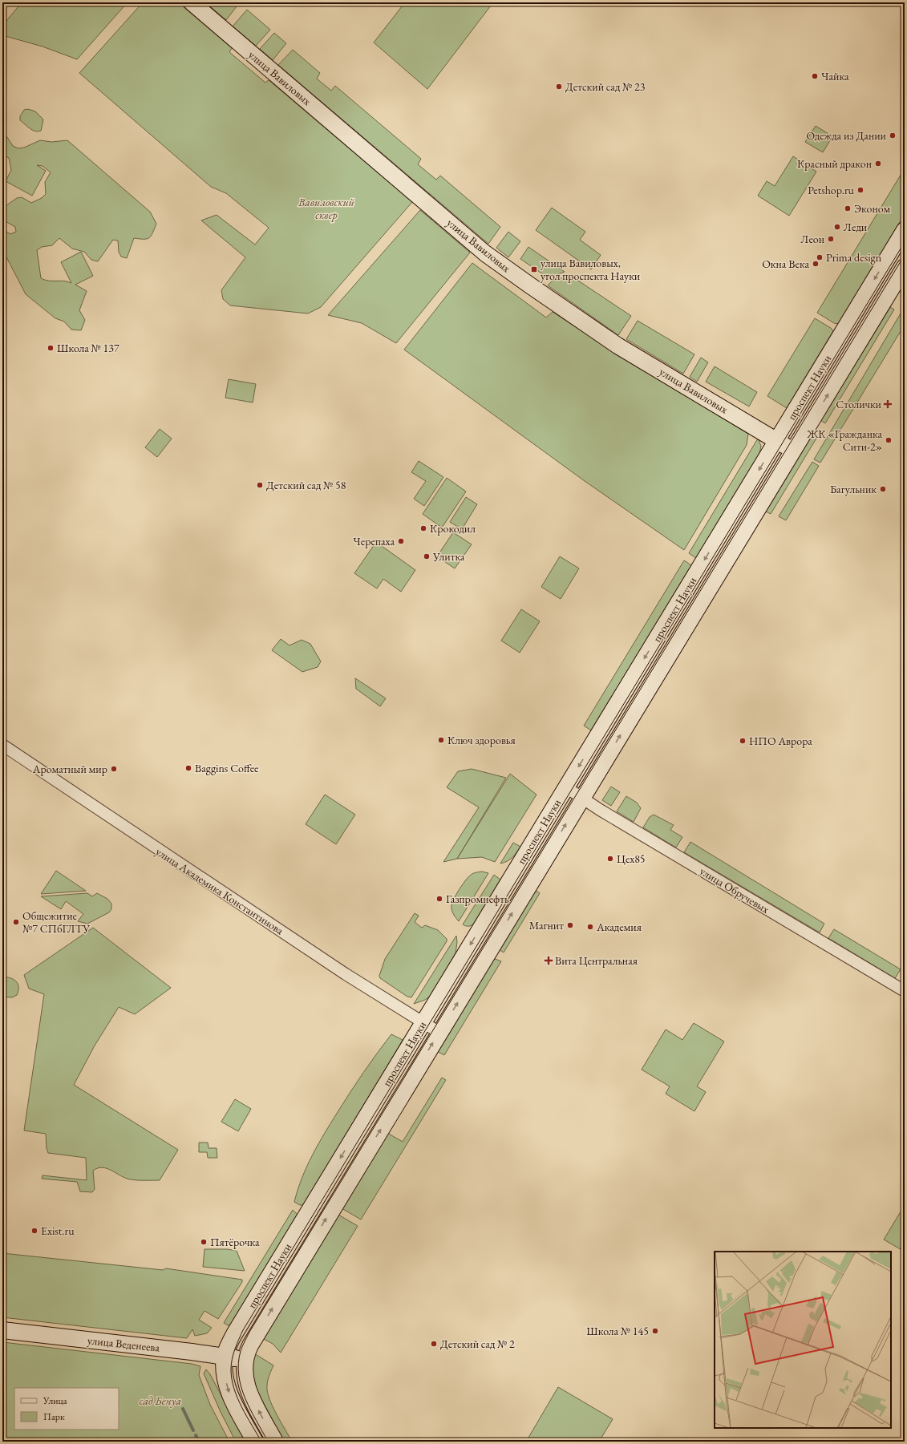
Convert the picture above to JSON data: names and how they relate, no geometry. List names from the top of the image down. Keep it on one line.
{"streets":{"main road":["улица Вавиловых","проспект Науки","улица Веденеева"],"street":["улица Обручевых","улица Академика Константинова"]},"crossings":[["улица Вавиловых","проспект Науки"],["проспект Науки","улица Обручевых"],["проспект Науки","улица Академика Константинова"],["проспект Науки","улица Веденеева"]],"parks":["Вавиловский сквер","сад Бенуа"],"places":{"other":["Чайка","Детский сад № 23","Одежда из Дании","Красный дракон","Petshop.ru","Эконом","Леди","Леон","Prima design","Окна Века","Школа № 137","ЖК «Гражданка Сити-2»","Детский сад № 58","Багульник","Крокодил","Черепаха","Улитка","Ключ здоровья","НПО Аврора","Baggins Coffee","Ароматный мир","Цех85","Газпромнефть","Общежитие №7 СПбГЛТУ","Магнит","Академия","Exist.ru","Пятёрочка","Школа № 145","Детский сад № 2"],"transit":["улица Вавиловых, угол проспекта Науки"],"health":["Столички","Вита Центральная"]},"legend":["Улица","Парк"]}
